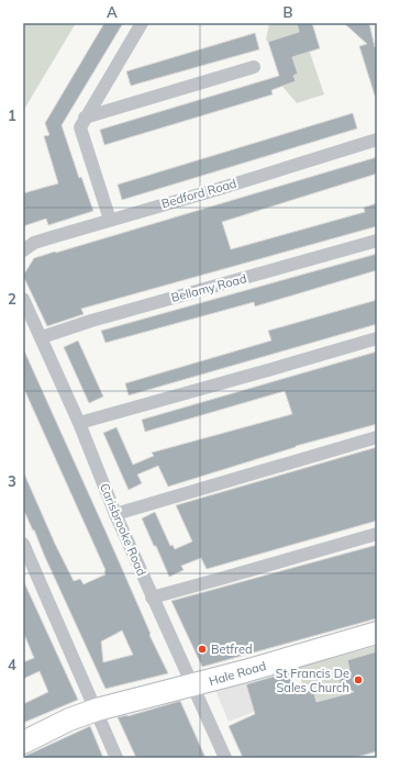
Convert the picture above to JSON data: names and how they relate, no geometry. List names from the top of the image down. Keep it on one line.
{"streets":{"main road":["Hale Road"],"street":["Bedford Road","Bellamy Road","Carisbrooke Road"]},"crossings":[["Bellamy Road","Carisbrooke Road"],["Carisbrooke Road","Hale Road"]],"places":["Betfred","St Francis De Sales Church"],"grid":{"columns":["A","B"],"rows":["1","2","3","4"]}}
